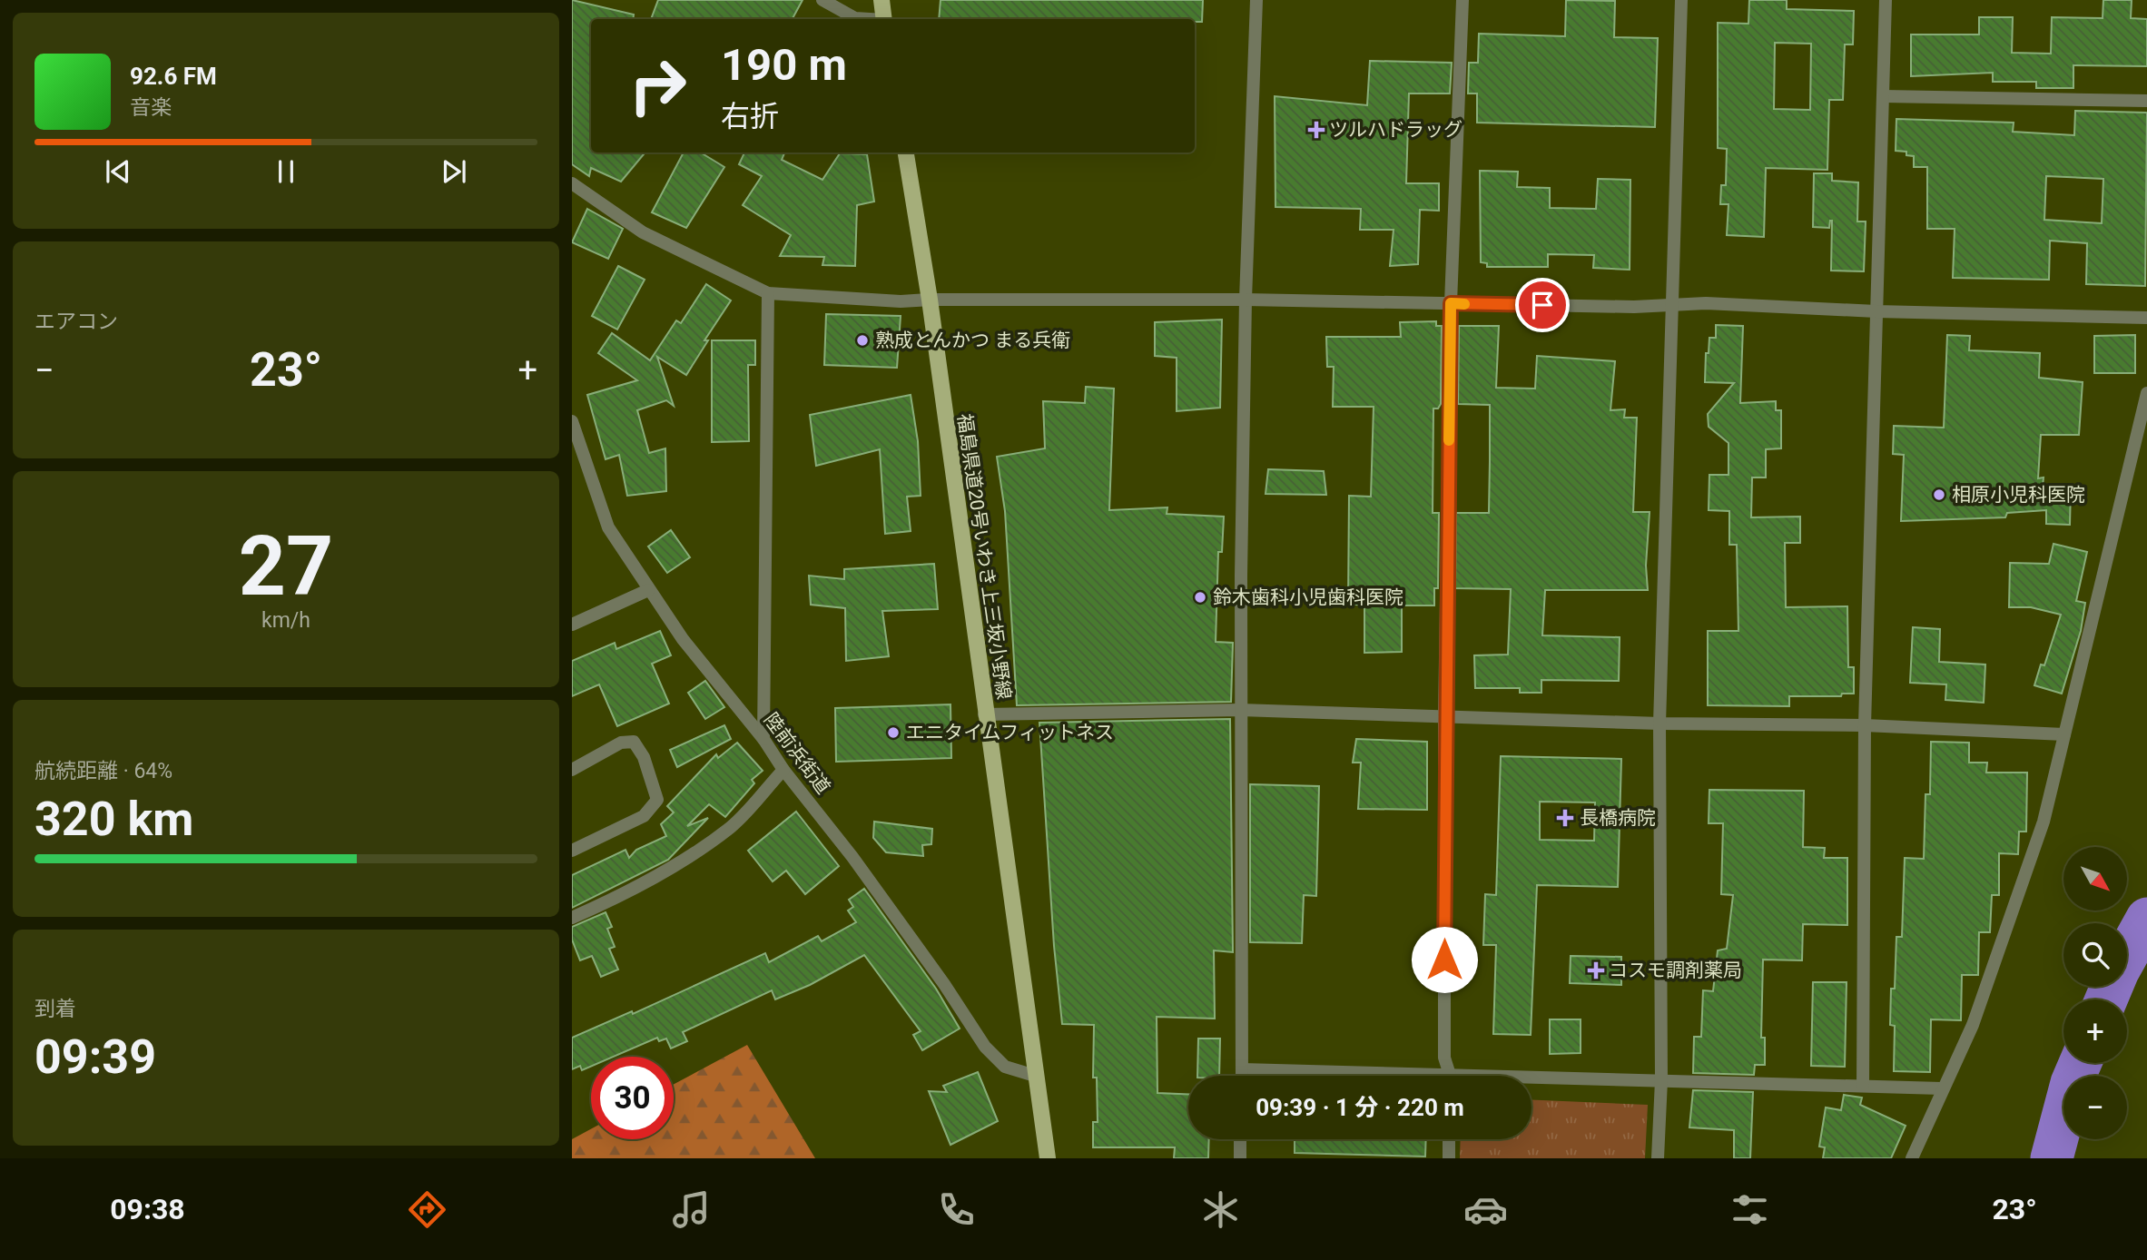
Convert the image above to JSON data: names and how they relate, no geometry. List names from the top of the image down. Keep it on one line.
{"streets":{"main road":["福島県道20号いわき上三坂小野線"],"street":["陸前浜街道"]},"crossings":[["福島県道20号いわき上三坂小野線","陸前浜街道"]],"places":{"health":["ツルハドラッグ","長橋病院","コスモ調剤薬局"],"other":["熟成とんかつ まる兵衛","相原小児科医院","鈴木歯科小児歯科医院","エニタイムフィットネス"]},"north":"bottom right","page":{"turn":["190 m","右折"],"song":["92.6 FM","音楽"],"tile":["エアコン",["27","km/h"],["航続距離 · 64%","320 km"],["到着","09:39"]],"heat":["−","23°","+"],"map_buttons":["+","−"],"limit":"30","trip":"09:39 · 1 分 · 220 m","tabs":["09:38","23°"]}}
